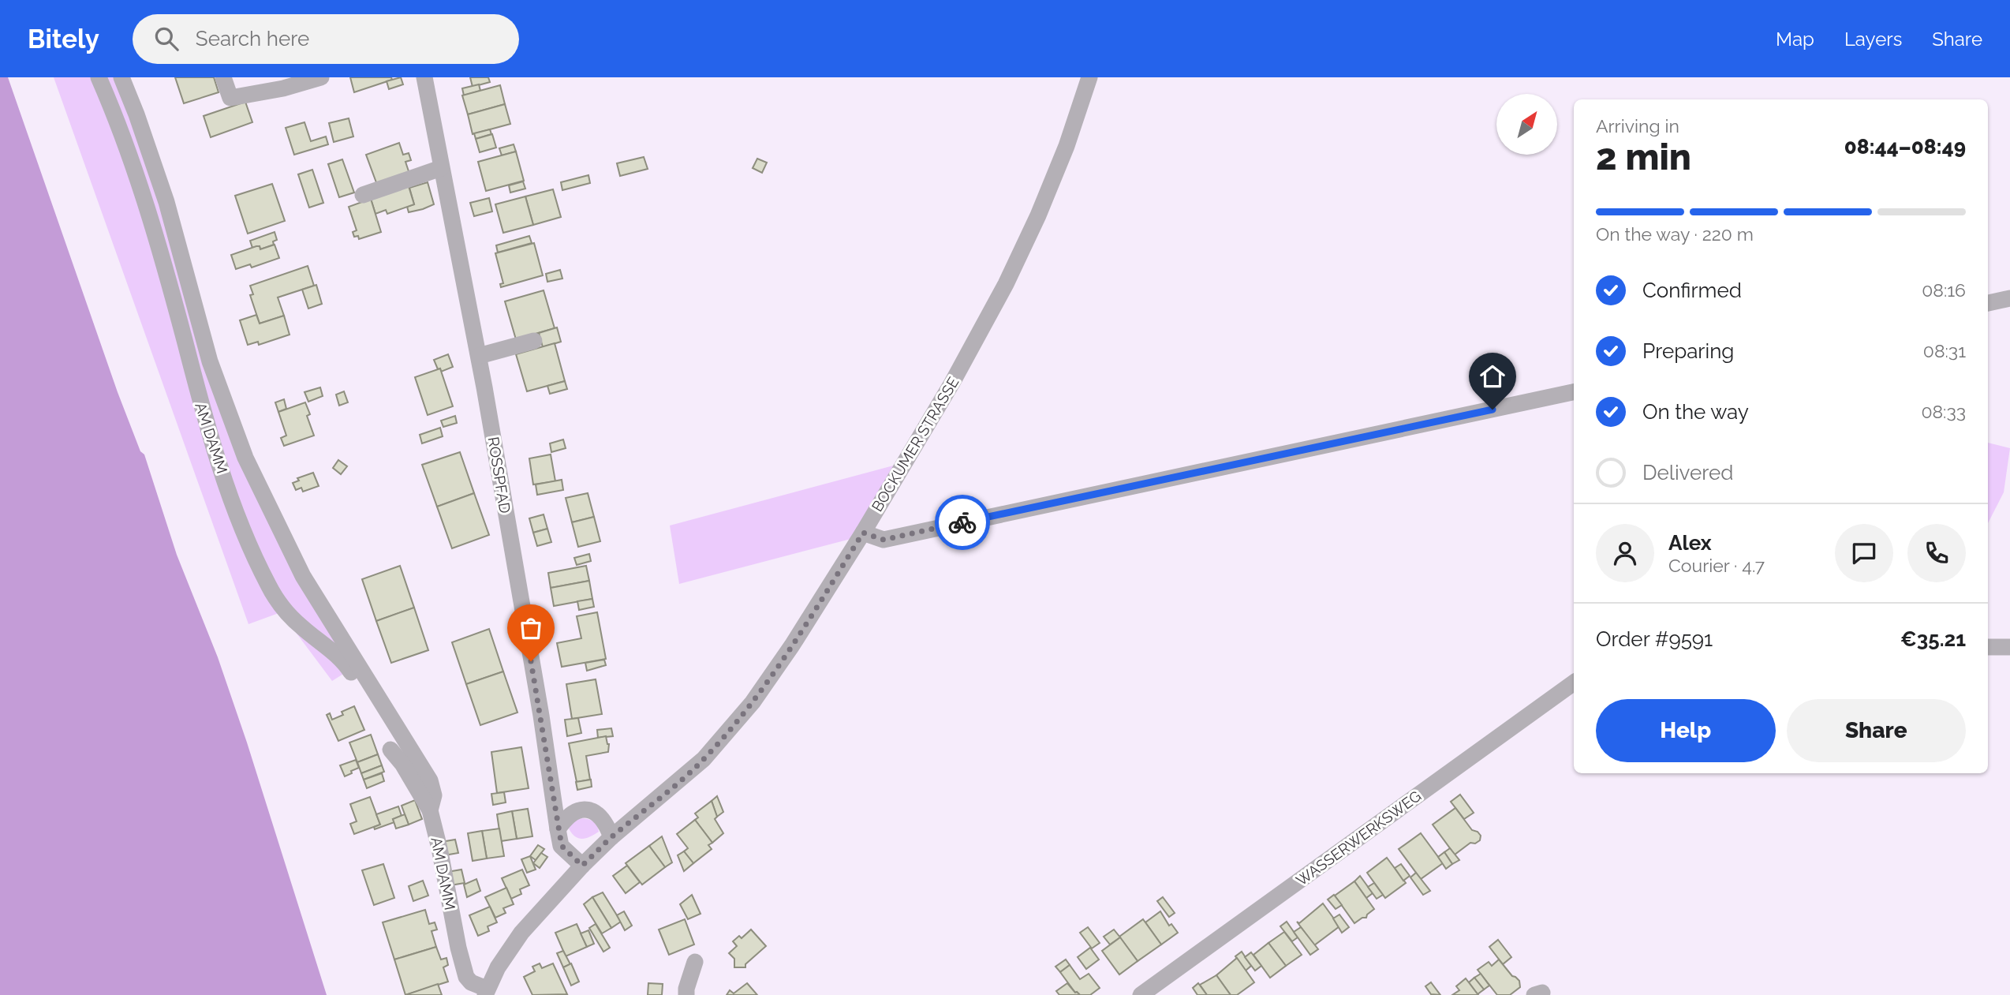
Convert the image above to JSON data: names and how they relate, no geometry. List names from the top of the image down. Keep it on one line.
{"streets":{"street":["AM DAMM","BOCKUMER STRASSE","ROSSPFAD","WASSERWERKSWEG"]},"crossings":[["AM DAMM","BOCKUMER STRASSE"],["BOCKUMER STRASSE","ROSSPFAD"]],"north":"top right","page":{"header":"Bitely","search":"Search here","nav":["Map","Layers","Share"],"heading":["2 min","Arriving in","08:44–08:49"],"panel":["Alex","Courier · 4.7","Order #9591","€35.21"],"bar":"On the way · 220 m","list":[["Confirmed","08:16"],["Preparing","08:31"],["On the way","08:33"],"Delivered"],"buttons":["Help","Share"]}}
